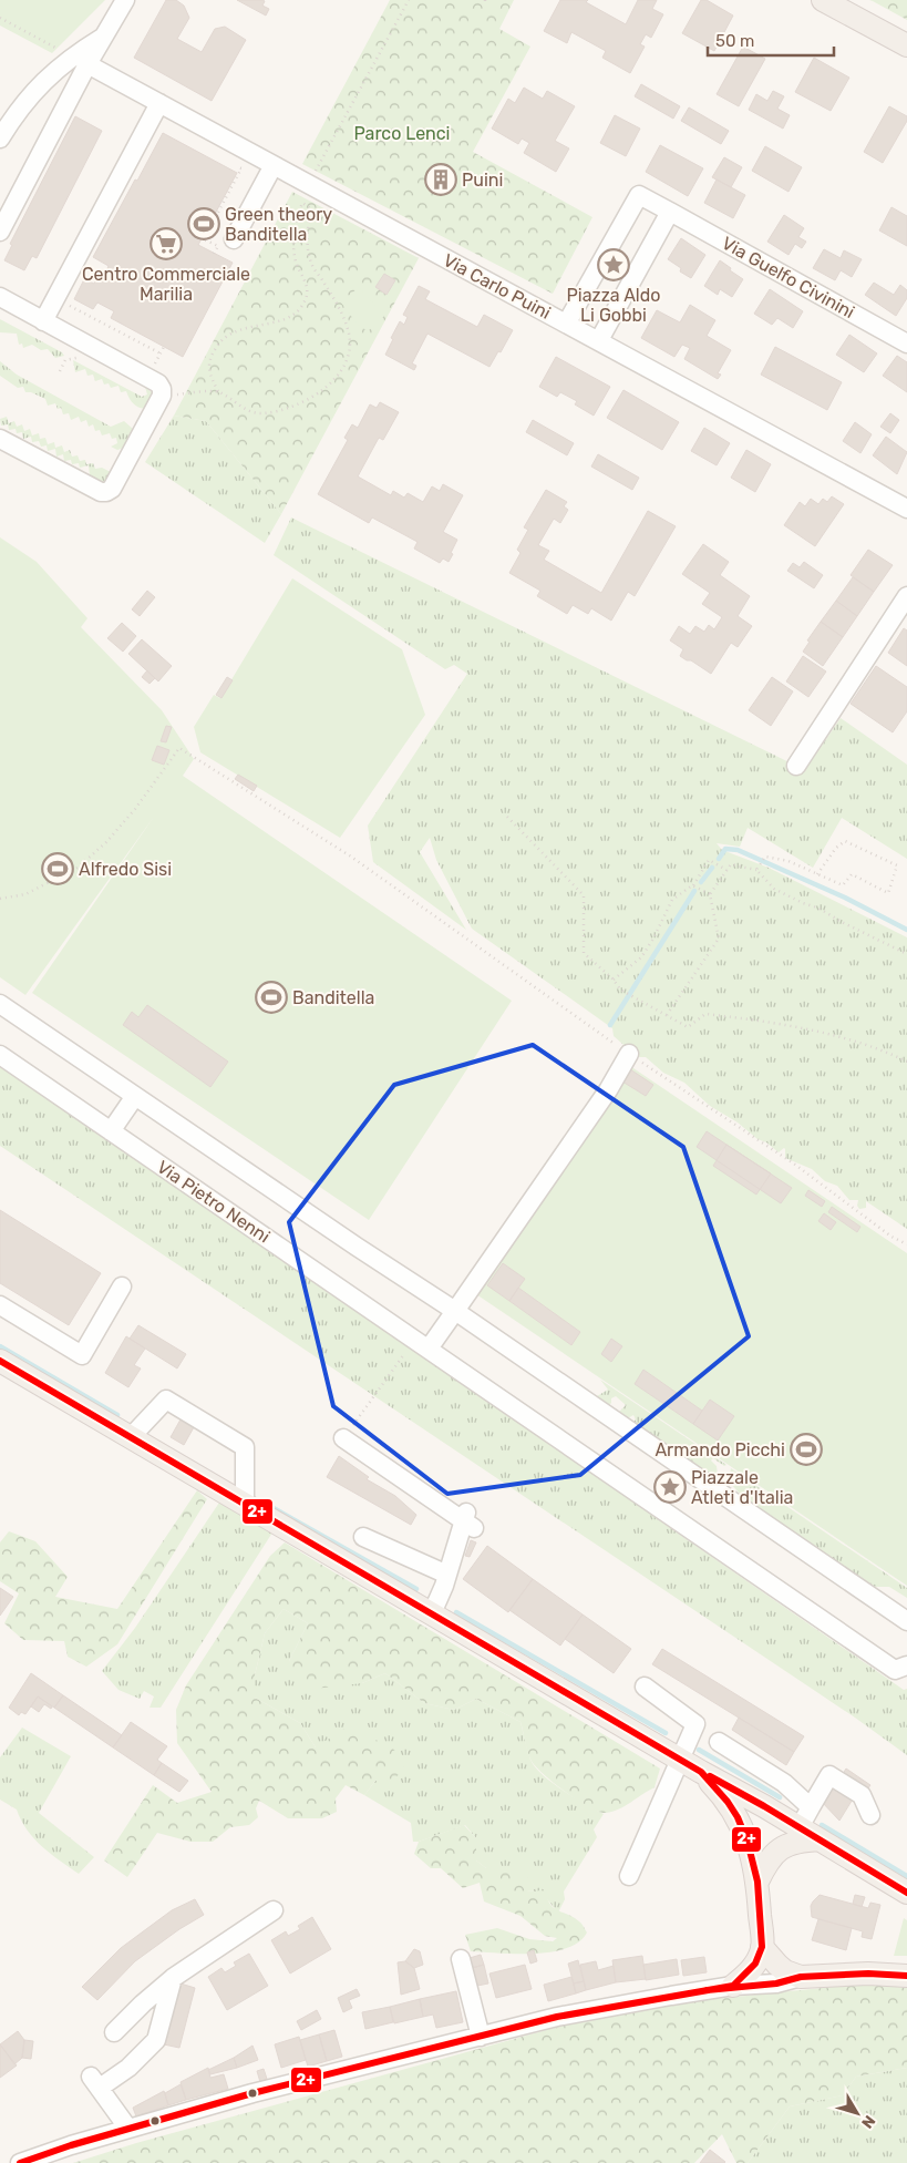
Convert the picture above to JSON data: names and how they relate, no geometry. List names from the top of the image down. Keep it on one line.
{"streets":{"street":["Via Guelfo Civinini","Via Carlo Puini","Via Pietro Nenni"]},"parks":["Parco Lenci"],"places":{"building":["Puini"],"sports":["Green theory Banditella","Alfredo Sisi","Banditella","Armando Picchi"],"supermarket":["Centro Commerciale Marilia"],"place":["Piazza Aldo Li Gobbi","Piazzale Atleti d'Italia"]},"lines":["transit line 2+"],"scale_bar":"50 m","north":"bottom right"}
